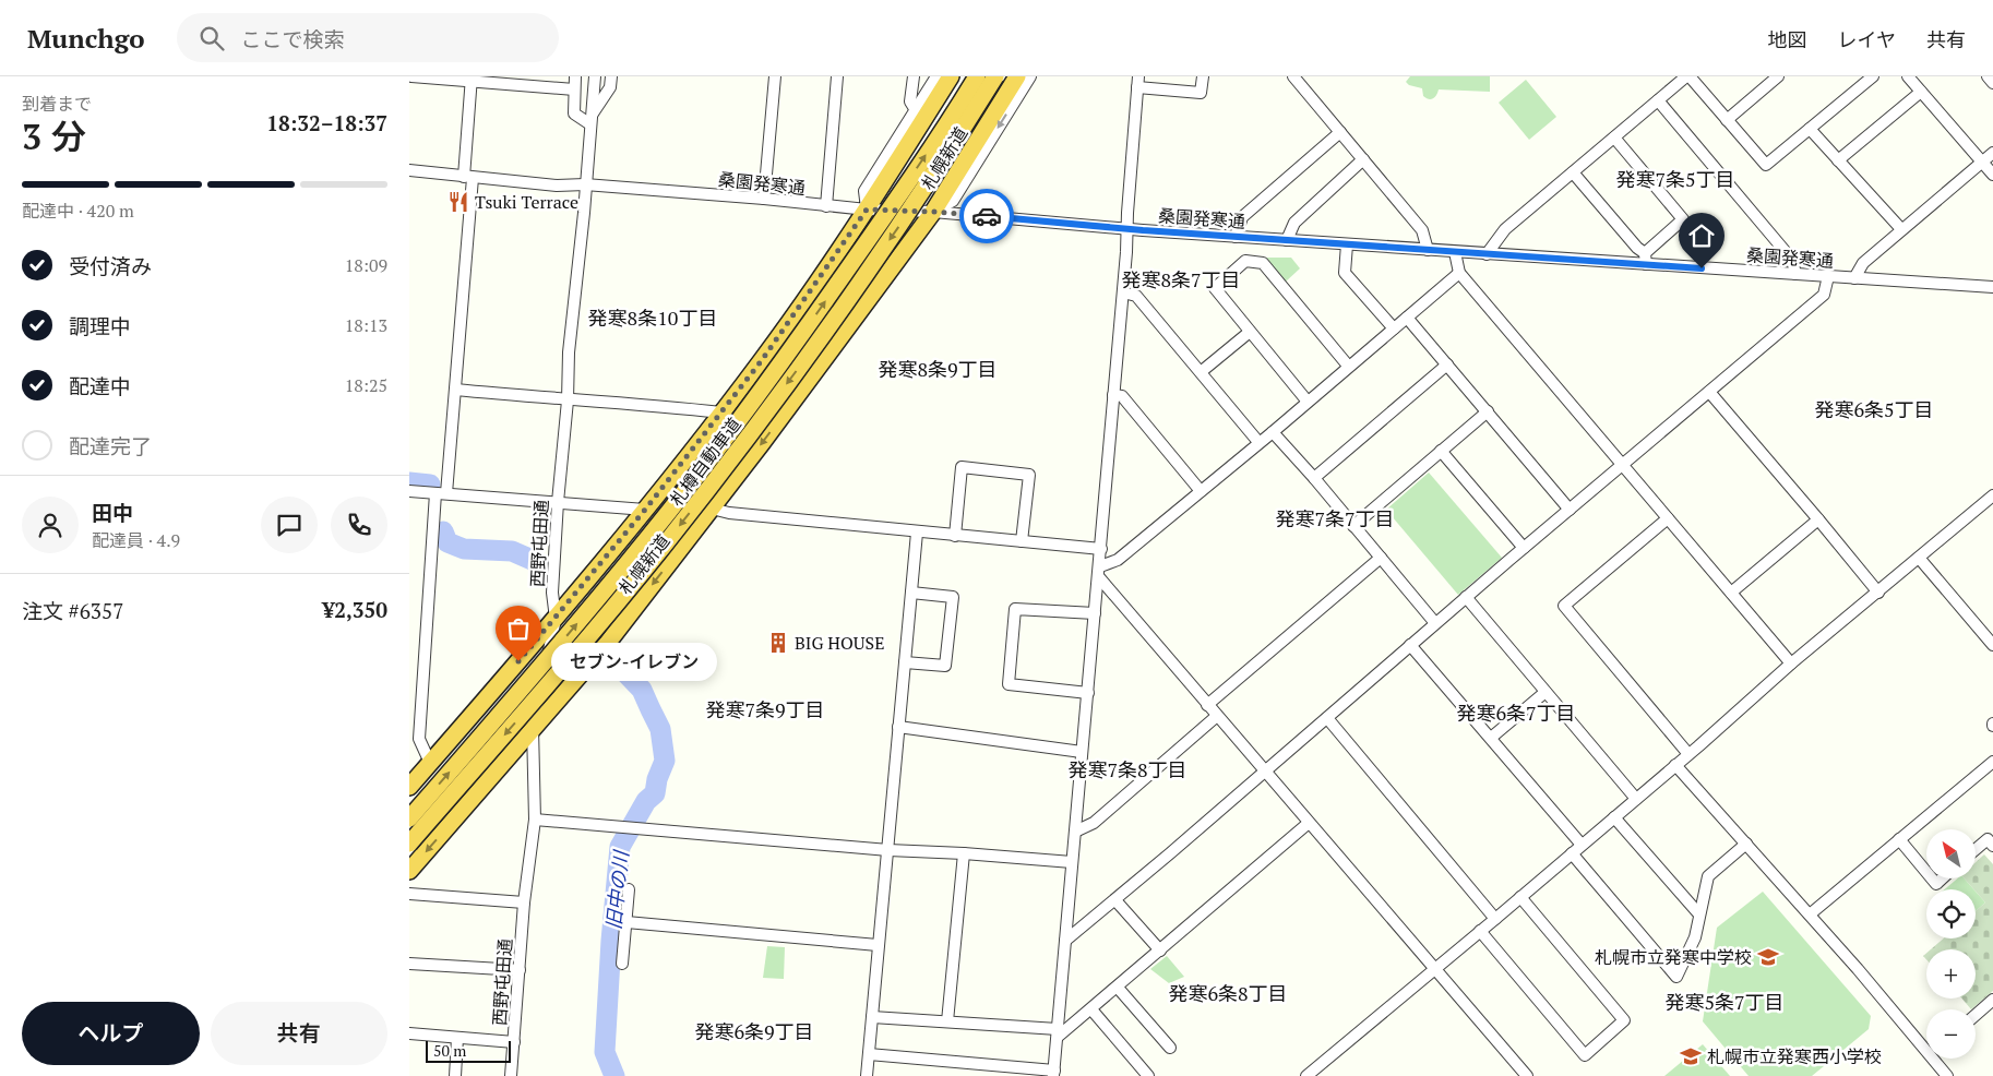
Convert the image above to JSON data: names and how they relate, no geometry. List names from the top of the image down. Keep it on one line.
{"streets":{"highway":["札幌新道","札樽自動車道"],"street":["桑園発寒通","西野屯田通"]},"crossings":[["札幌新道","桑園発寒通"],["札幌新道","西野屯田通"],["桑園発寒通","西野屯田通"]],"districts":["発寒7条5丁目","発寒8条7丁目","発寒8条10丁目","発寒8条9丁目","発寒6条5丁目","発寒7条7丁目","発寒7条9丁目","発寒6条7丁目","発寒7条8丁目","発寒6条8丁目","発寒5条7丁目","発寒6条9丁目"],"water":["旧中の川"],"places":{"restaurant":["Tsuki Terrace"],"building":["BIG HOUSE"],"other":["セブン-イレブン"],"school or university":["札幌市立発寒中学校","札幌市立発寒西小学校"]},"scale_bar":"50 m","north":"top left","page":{"header":"Munchgo","search":"ここで検索","nav":["地図","レイヤ","共有"],"heading":["3 分","到着まで","18:32–18:37"],"panel":["田中","配達員 · 4.9","注文 #6357","¥2,350"],"bar":"配達中 · 420 m","list":[["受付済み","18:09"],["調理中","18:13"],["配達中","18:25"],"配達完了"],"bubble":"セブン-イレブン","map_buttons":["+","−"],"buttons":["ヘルプ","共有"],"scale":"50 m"}}
